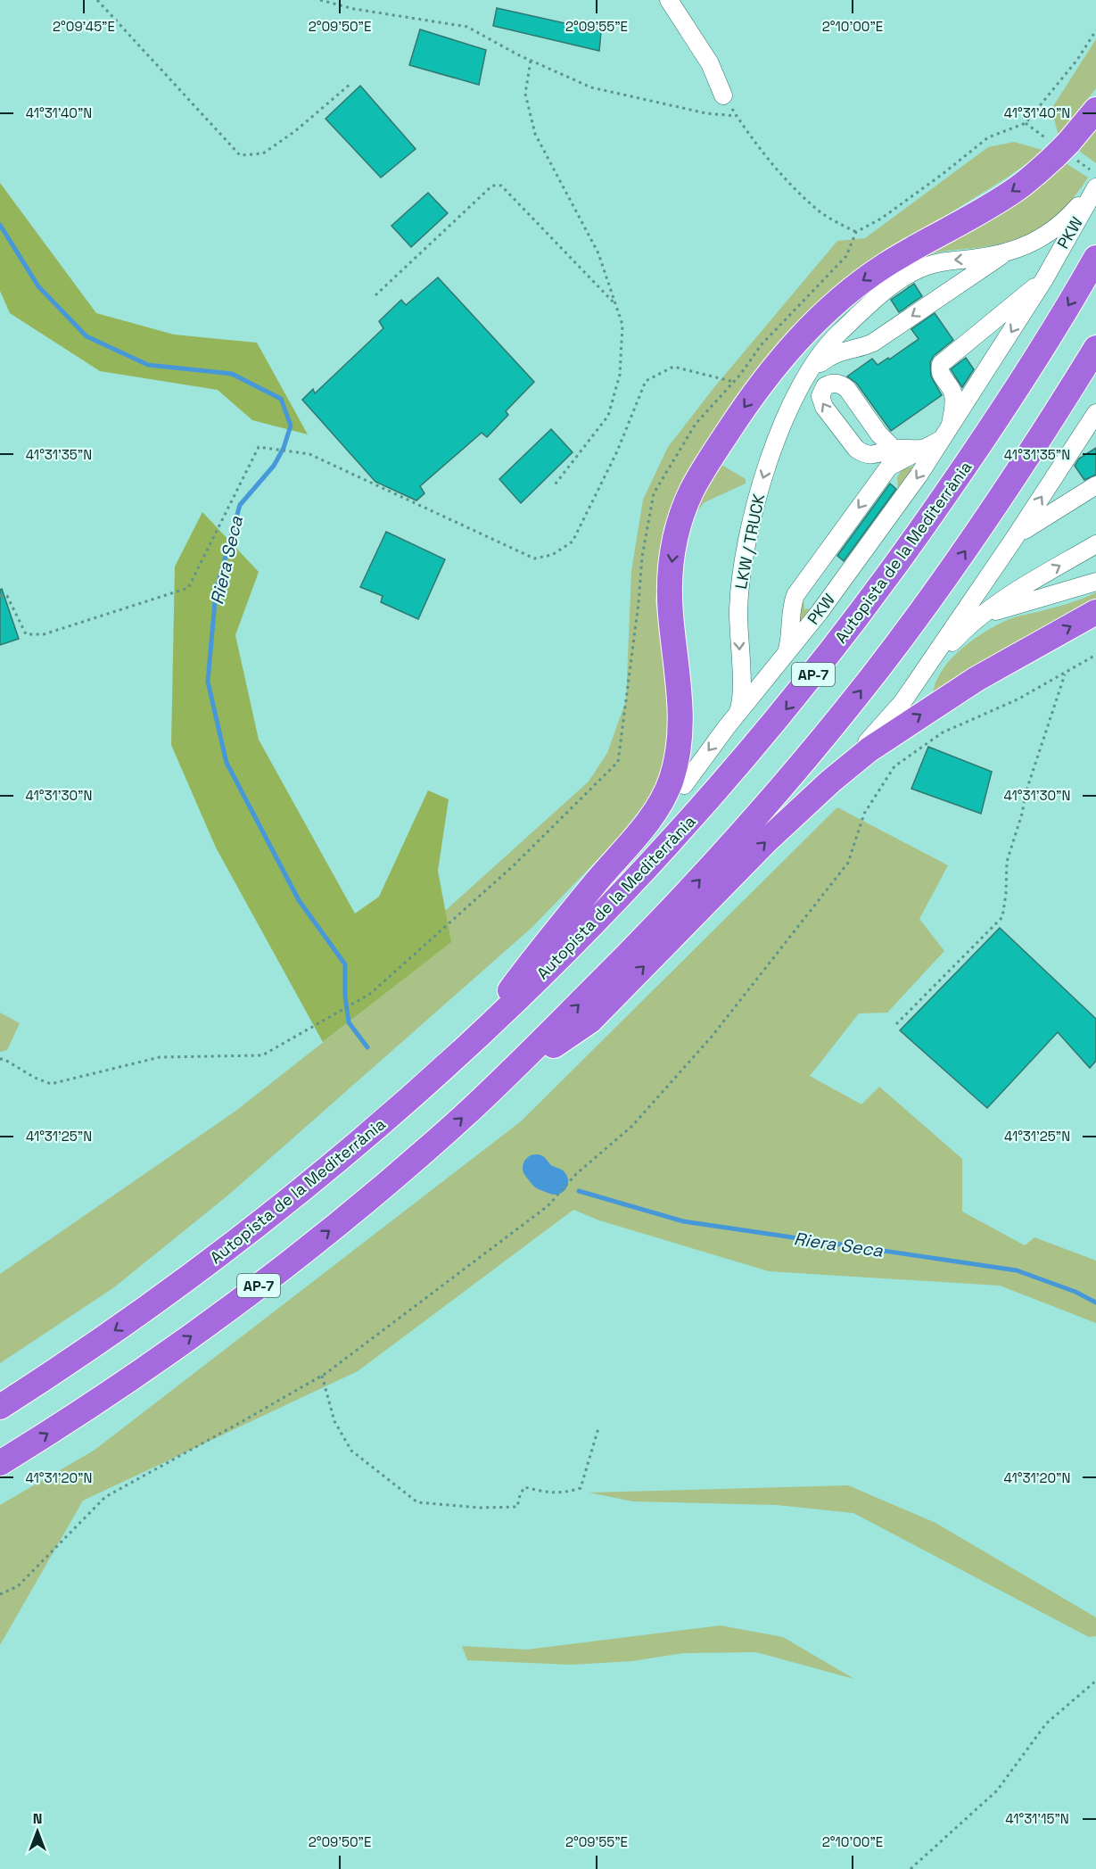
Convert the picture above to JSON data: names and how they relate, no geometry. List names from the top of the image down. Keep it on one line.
{"streets":{"highway":["Autopista de la Mediterrània","AP-7"],"street":["PKW","LKW / TRUCK"]},"crossings":[["PKW","LKW / TRUCK"]],"water":["Riera Seca"],"north":"top","coordinates":["2°09'45\"E","2°09'50\"E","2°09'55\"E","2°10'00\"E","41°31'40\"N","41°31'35\"N","41°31'30\"N","41°31'25\"N","41°31'20\"N","41°31'15\"N"]}
